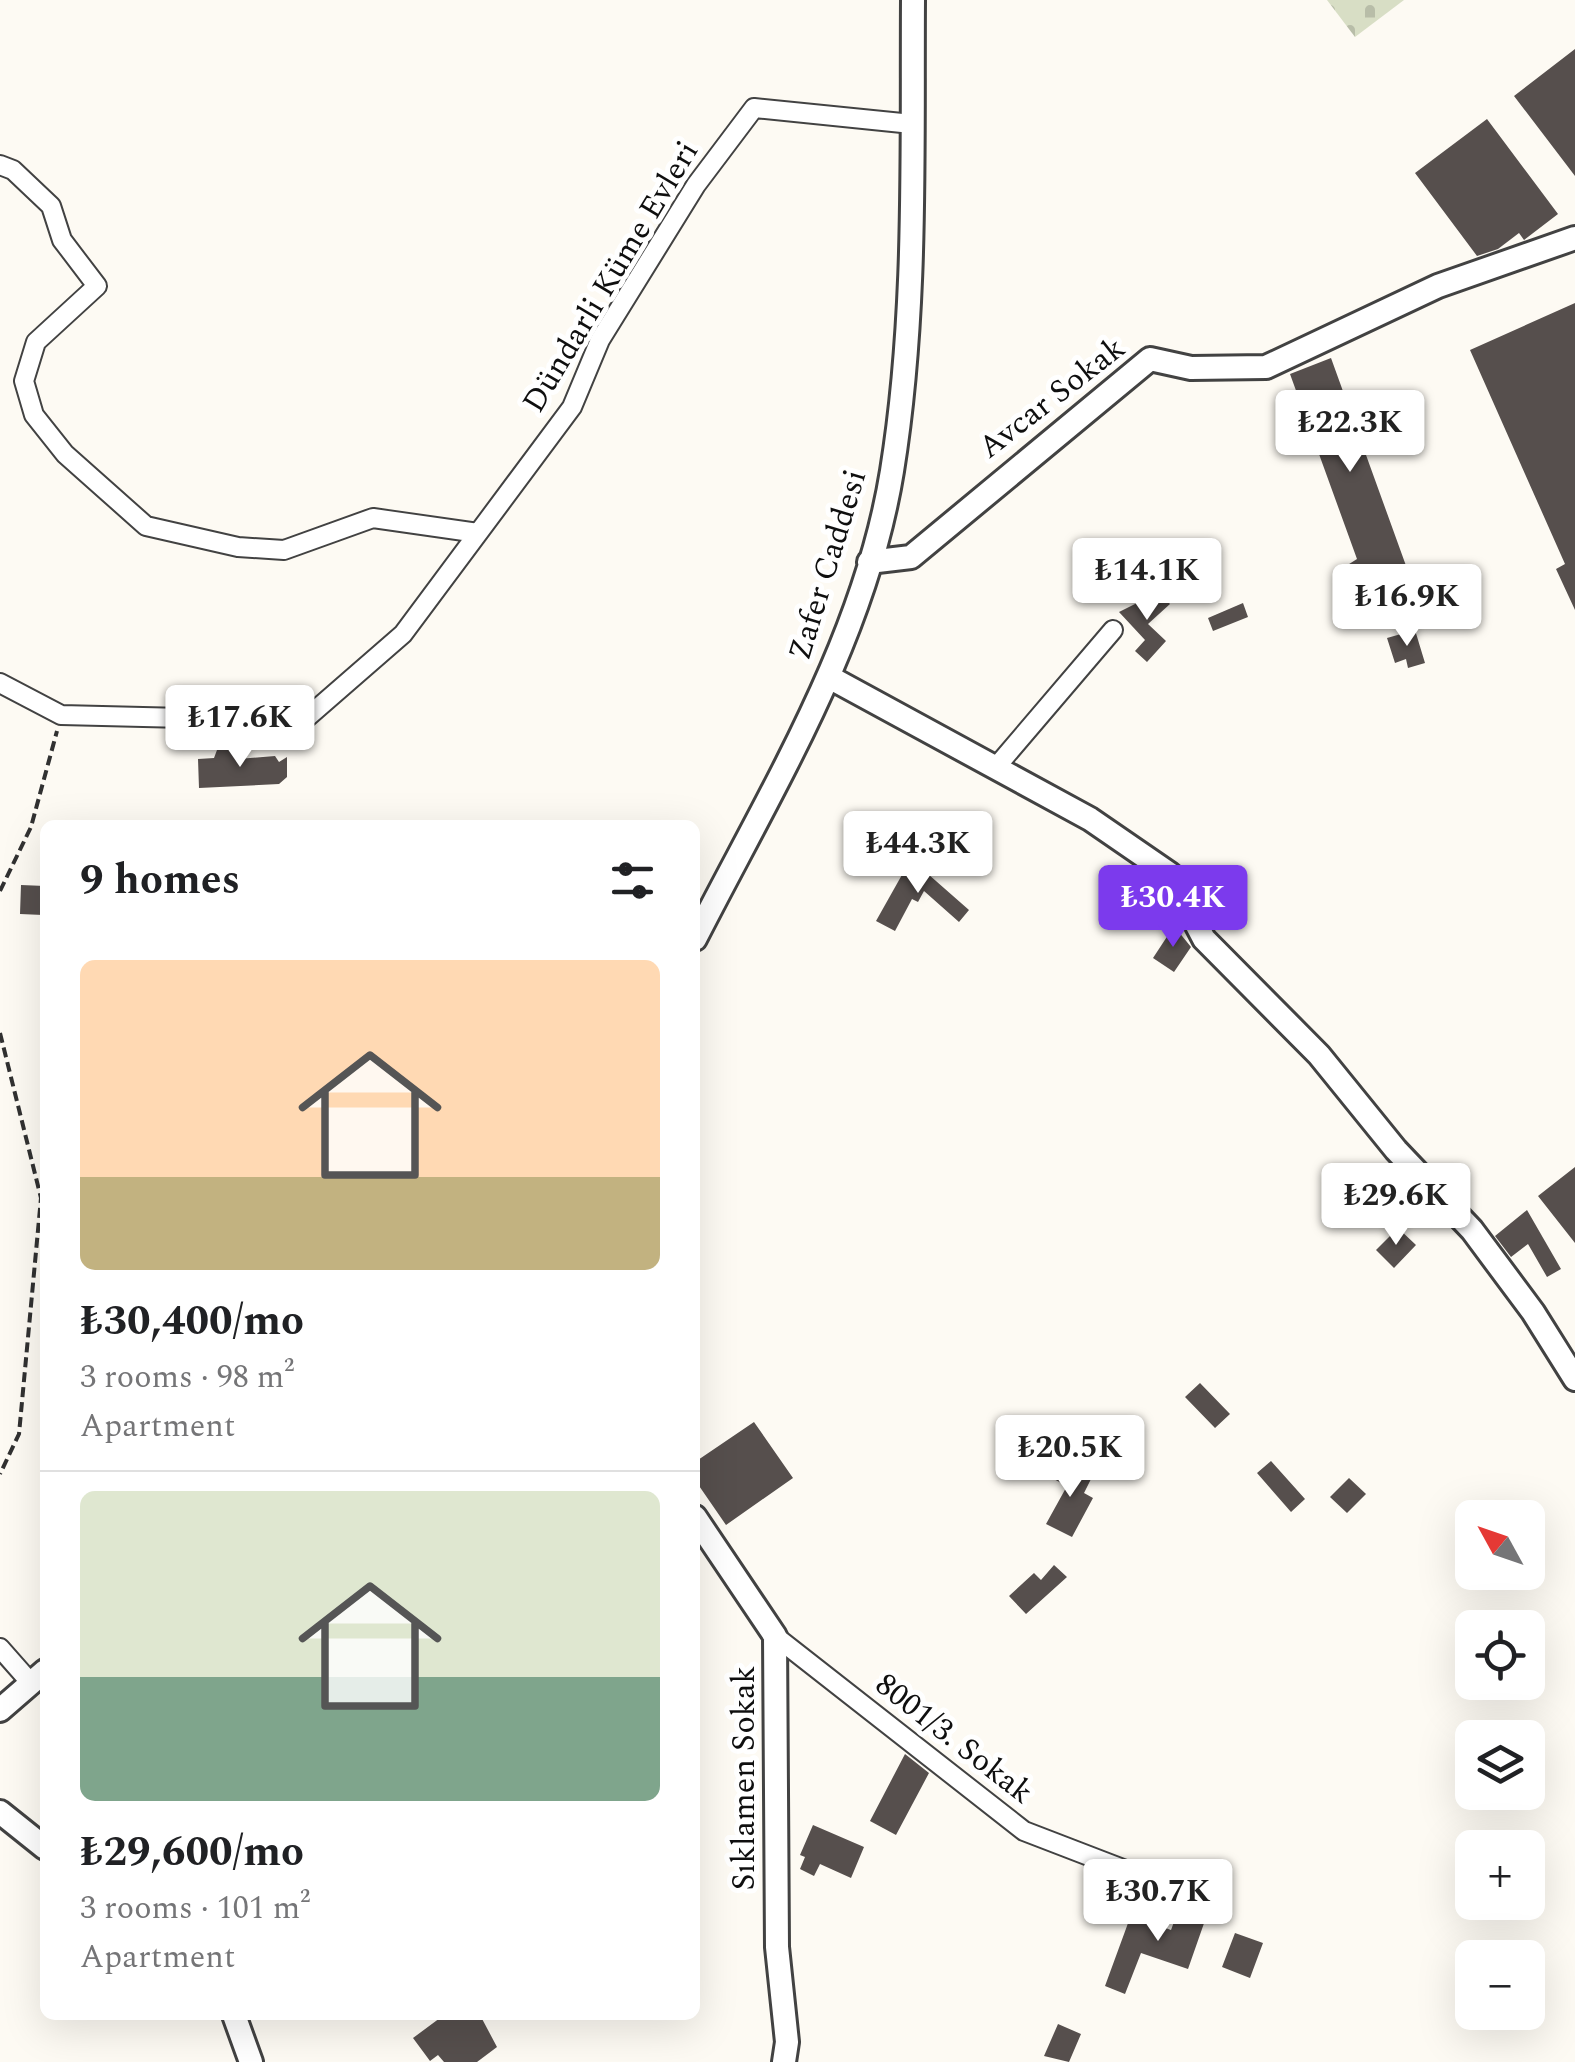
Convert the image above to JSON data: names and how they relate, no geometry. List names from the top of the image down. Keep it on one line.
{"streets":{"street":["Dündarli Küme Evleri","Avcar Sokak","Zafer Caddesi","8001/3. Sokak","Sıklamen Sokak"]},"crossings":[["Dündarli Küme Evleri","Zafer Caddesi"],["Avcar Sokak","Zafer Caddesi"],["8001/3. Sokak","Sıklamen Sokak"]],"north":"top left","page":{"price":["₺22.3K","₺14.1K","₺16.9K","₺17.6K","₺44.3K","₺30.4K","₺29.6K","₺20.5K","₺30.7K"],"heading":"9 homes","list":[{"name":"₺30,400/mo","note":"3 rooms · 98 m² · Apartment"},{"name":"₺29,600/mo","note":"3 rooms · 101 m² · Apartment"}],"map_buttons":["+","−"]}}
